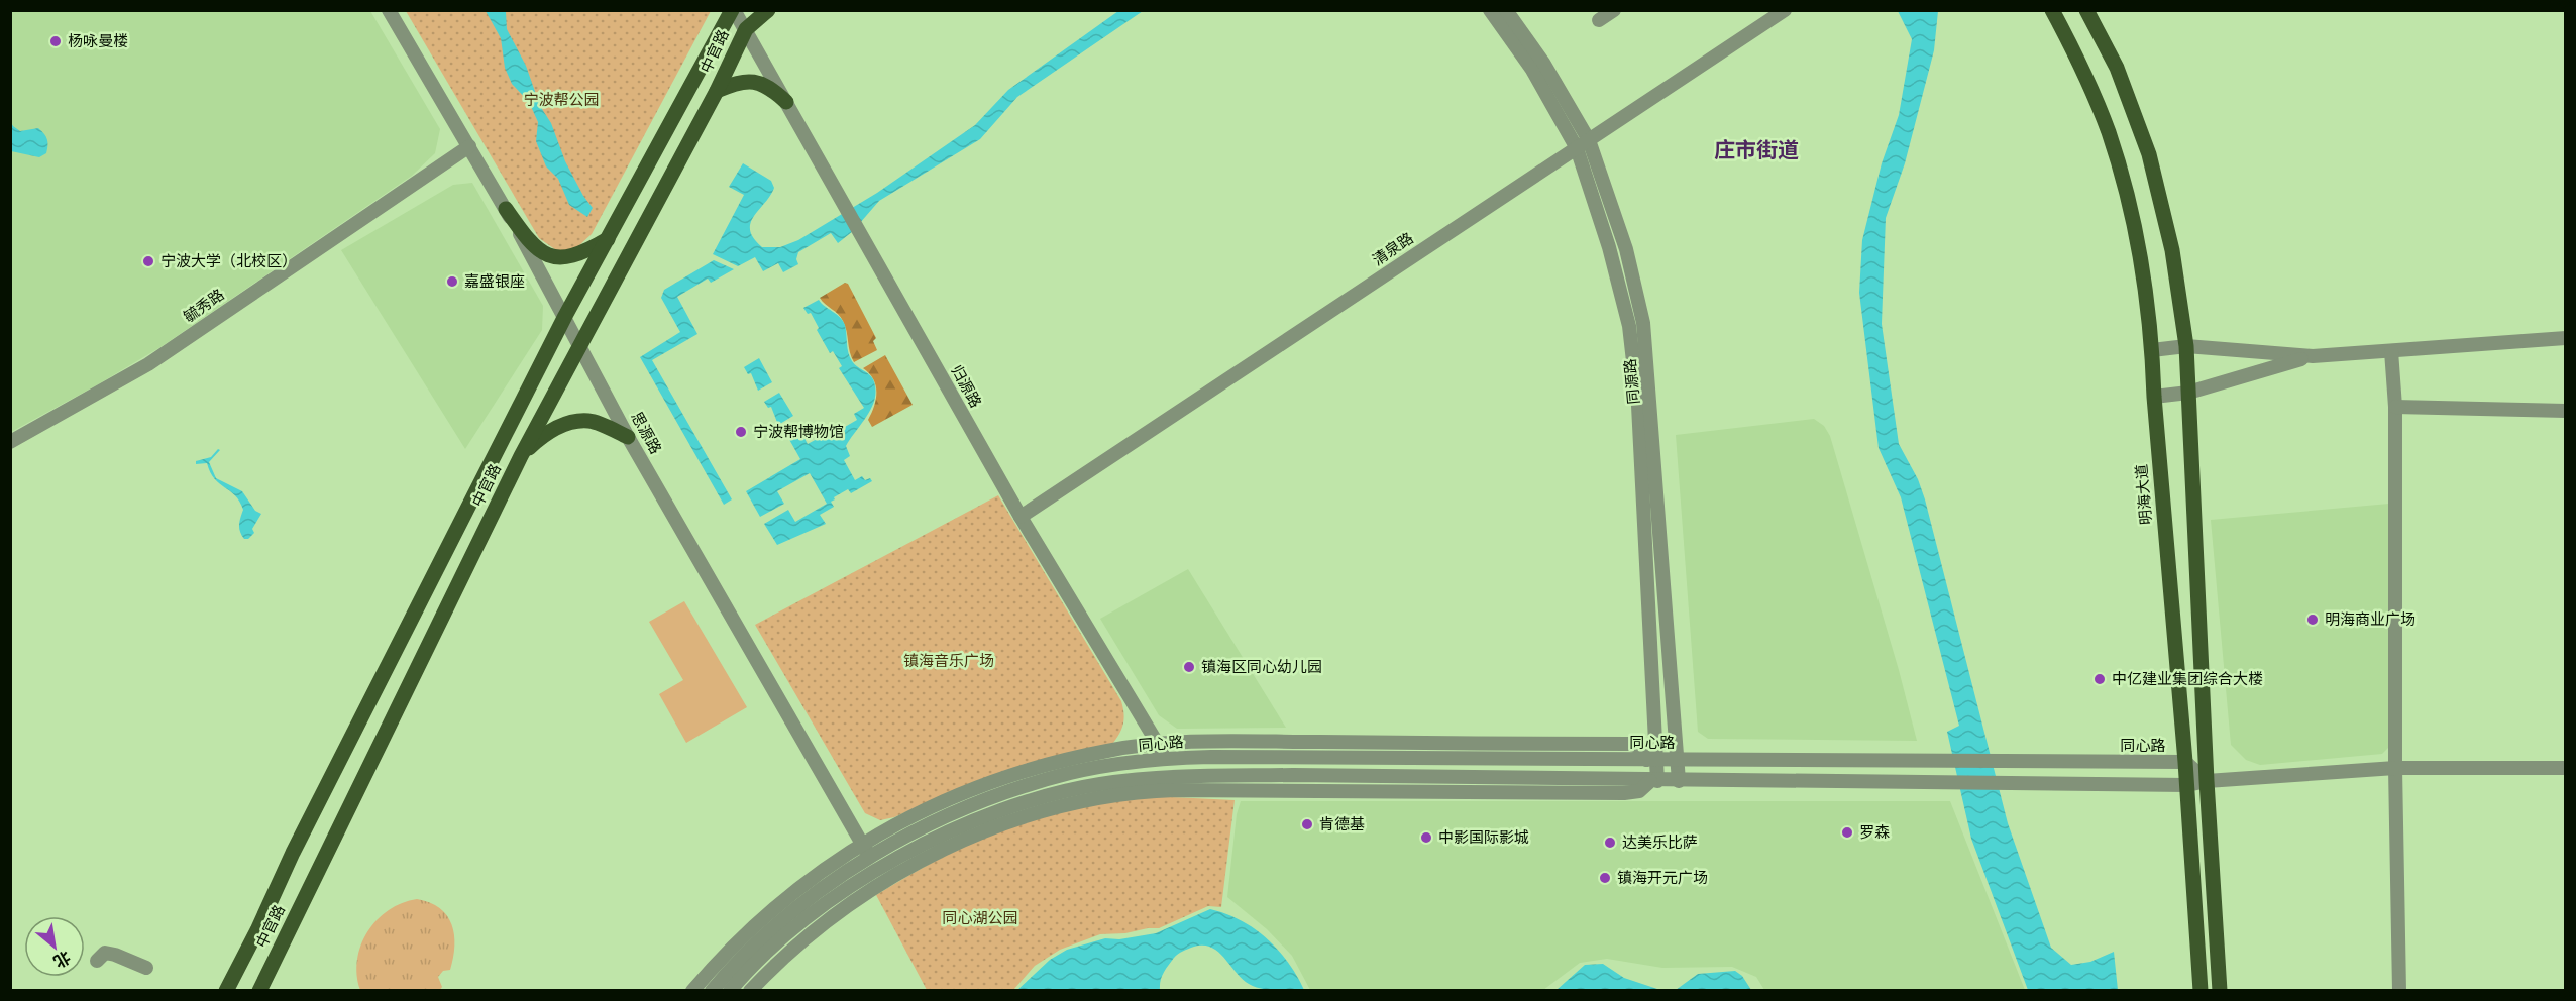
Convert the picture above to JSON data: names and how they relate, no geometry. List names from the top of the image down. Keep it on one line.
{"streets":{"main road":["中官路","明海大道"],"street":["清泉路","毓秀路","同源路","归源路","思源路","同心路"]},"crossings":[["中官路","归源路"],["中官路","思源路"],["清泉路","同源路"],["清泉路","归源路"],["毓秀路","思源路"],["同源路","同心路"],["归源路","同心路"],["思源路","同心路"],["明海大道","同心路"]],"districts":["庄市街道"],"parks":["宁波帮公园","镇海音乐广场","同心湖公园"],"places":["杨咏曼楼","宁波大学（北校区）","嘉盛银座","宁波帮博物馆","明海商业广场","镇海区同心幼儿园","中亿建业集团综合大楼","肯德基","罗森","中影国际影城","达美乐比萨","镇海开元广场"],"north":"bottom right"}
